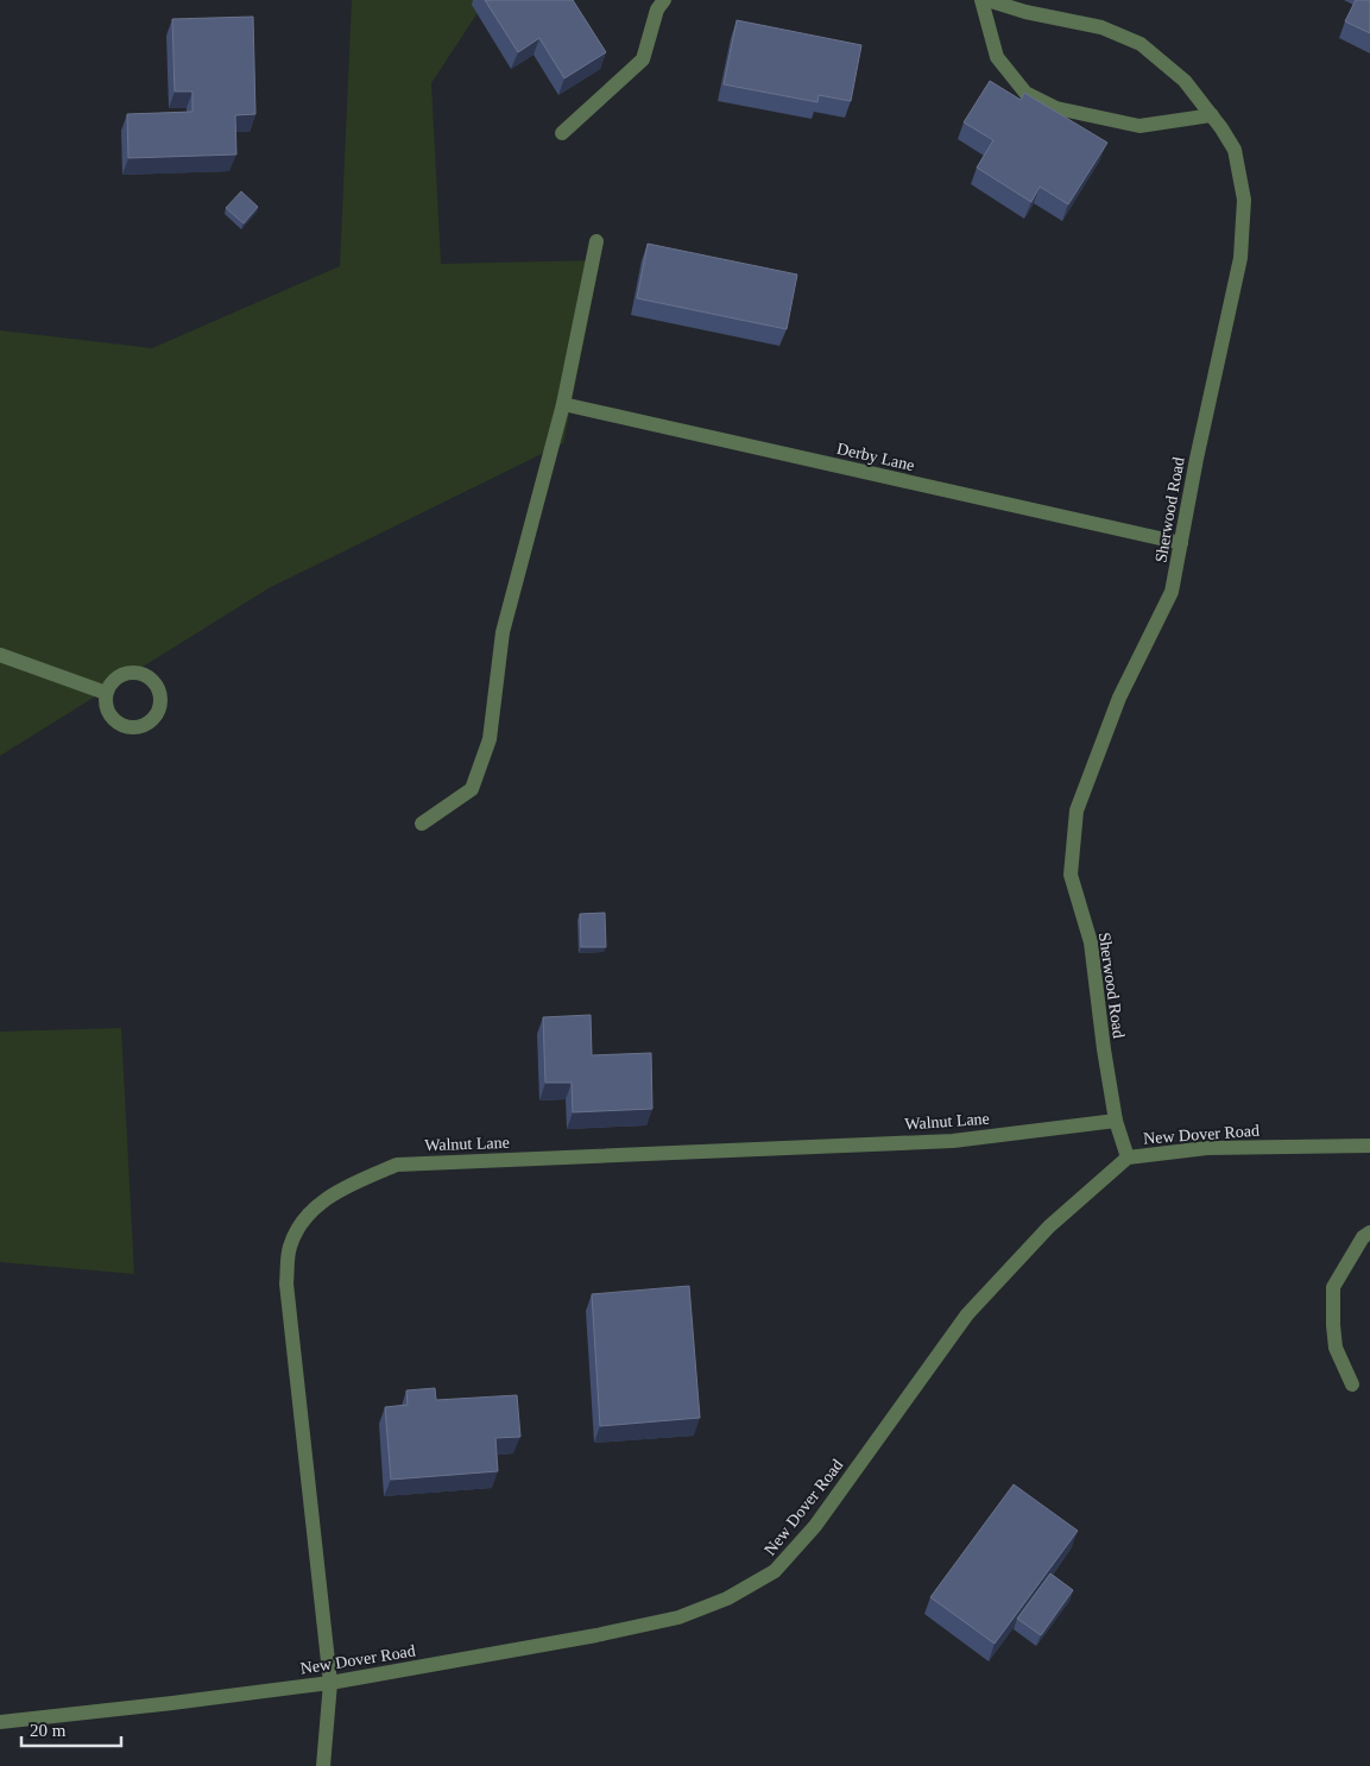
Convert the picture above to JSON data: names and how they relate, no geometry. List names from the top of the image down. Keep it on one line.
{"streets":{"street":["Derby Lane","Sherwood Road","Walnut Lane","New Dover Road"]},"crossings":[["Derby Lane","Sherwood Road"],["Sherwood Road","Walnut Lane"],["Sherwood Road","New Dover Road"],["Walnut Lane","New Dover Road"]],"scale_bar":"20 m"}
